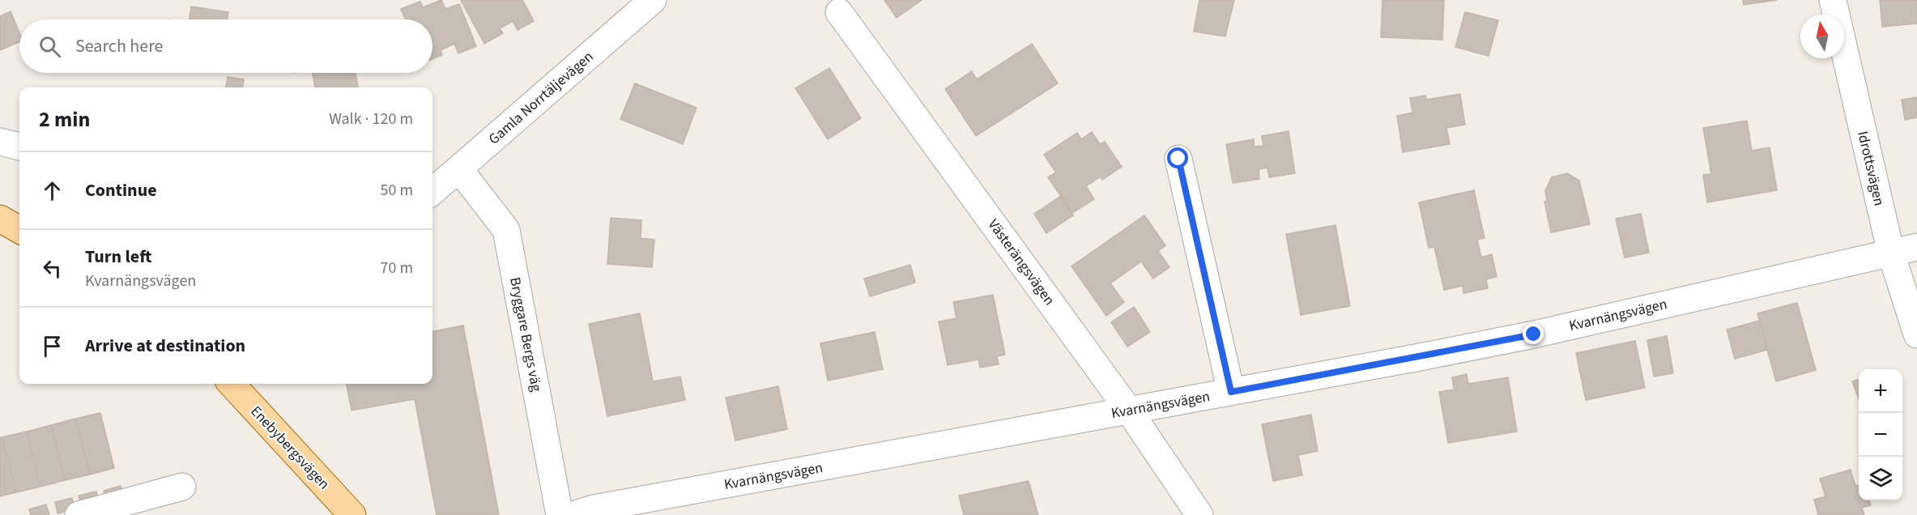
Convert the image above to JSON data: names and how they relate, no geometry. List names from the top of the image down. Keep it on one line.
{"streets":{"main road":["Enebybergsvägen"],"street":["Gamla Norrtäljevägen","Idrottsvägen","Västerängsvägen","Kvarnängsvägen","Bryggare Bergs väg"]},"crossings":[["Gamla Norrtäljevägen","Bryggare Bergs väg"],["Idrottsvägen","Kvarnängsvägen"],["Västerängsvägen","Kvarnängsvägen"]],"north":"top","page":{"search":"Search here","heading":["2 min","Walk · 120 m"],"list":[["Continue","50 m"],["Turn left","Kvarnängsvägen","70 m"],"Arrive at destination"],"map_buttons":["+","−"]}}
